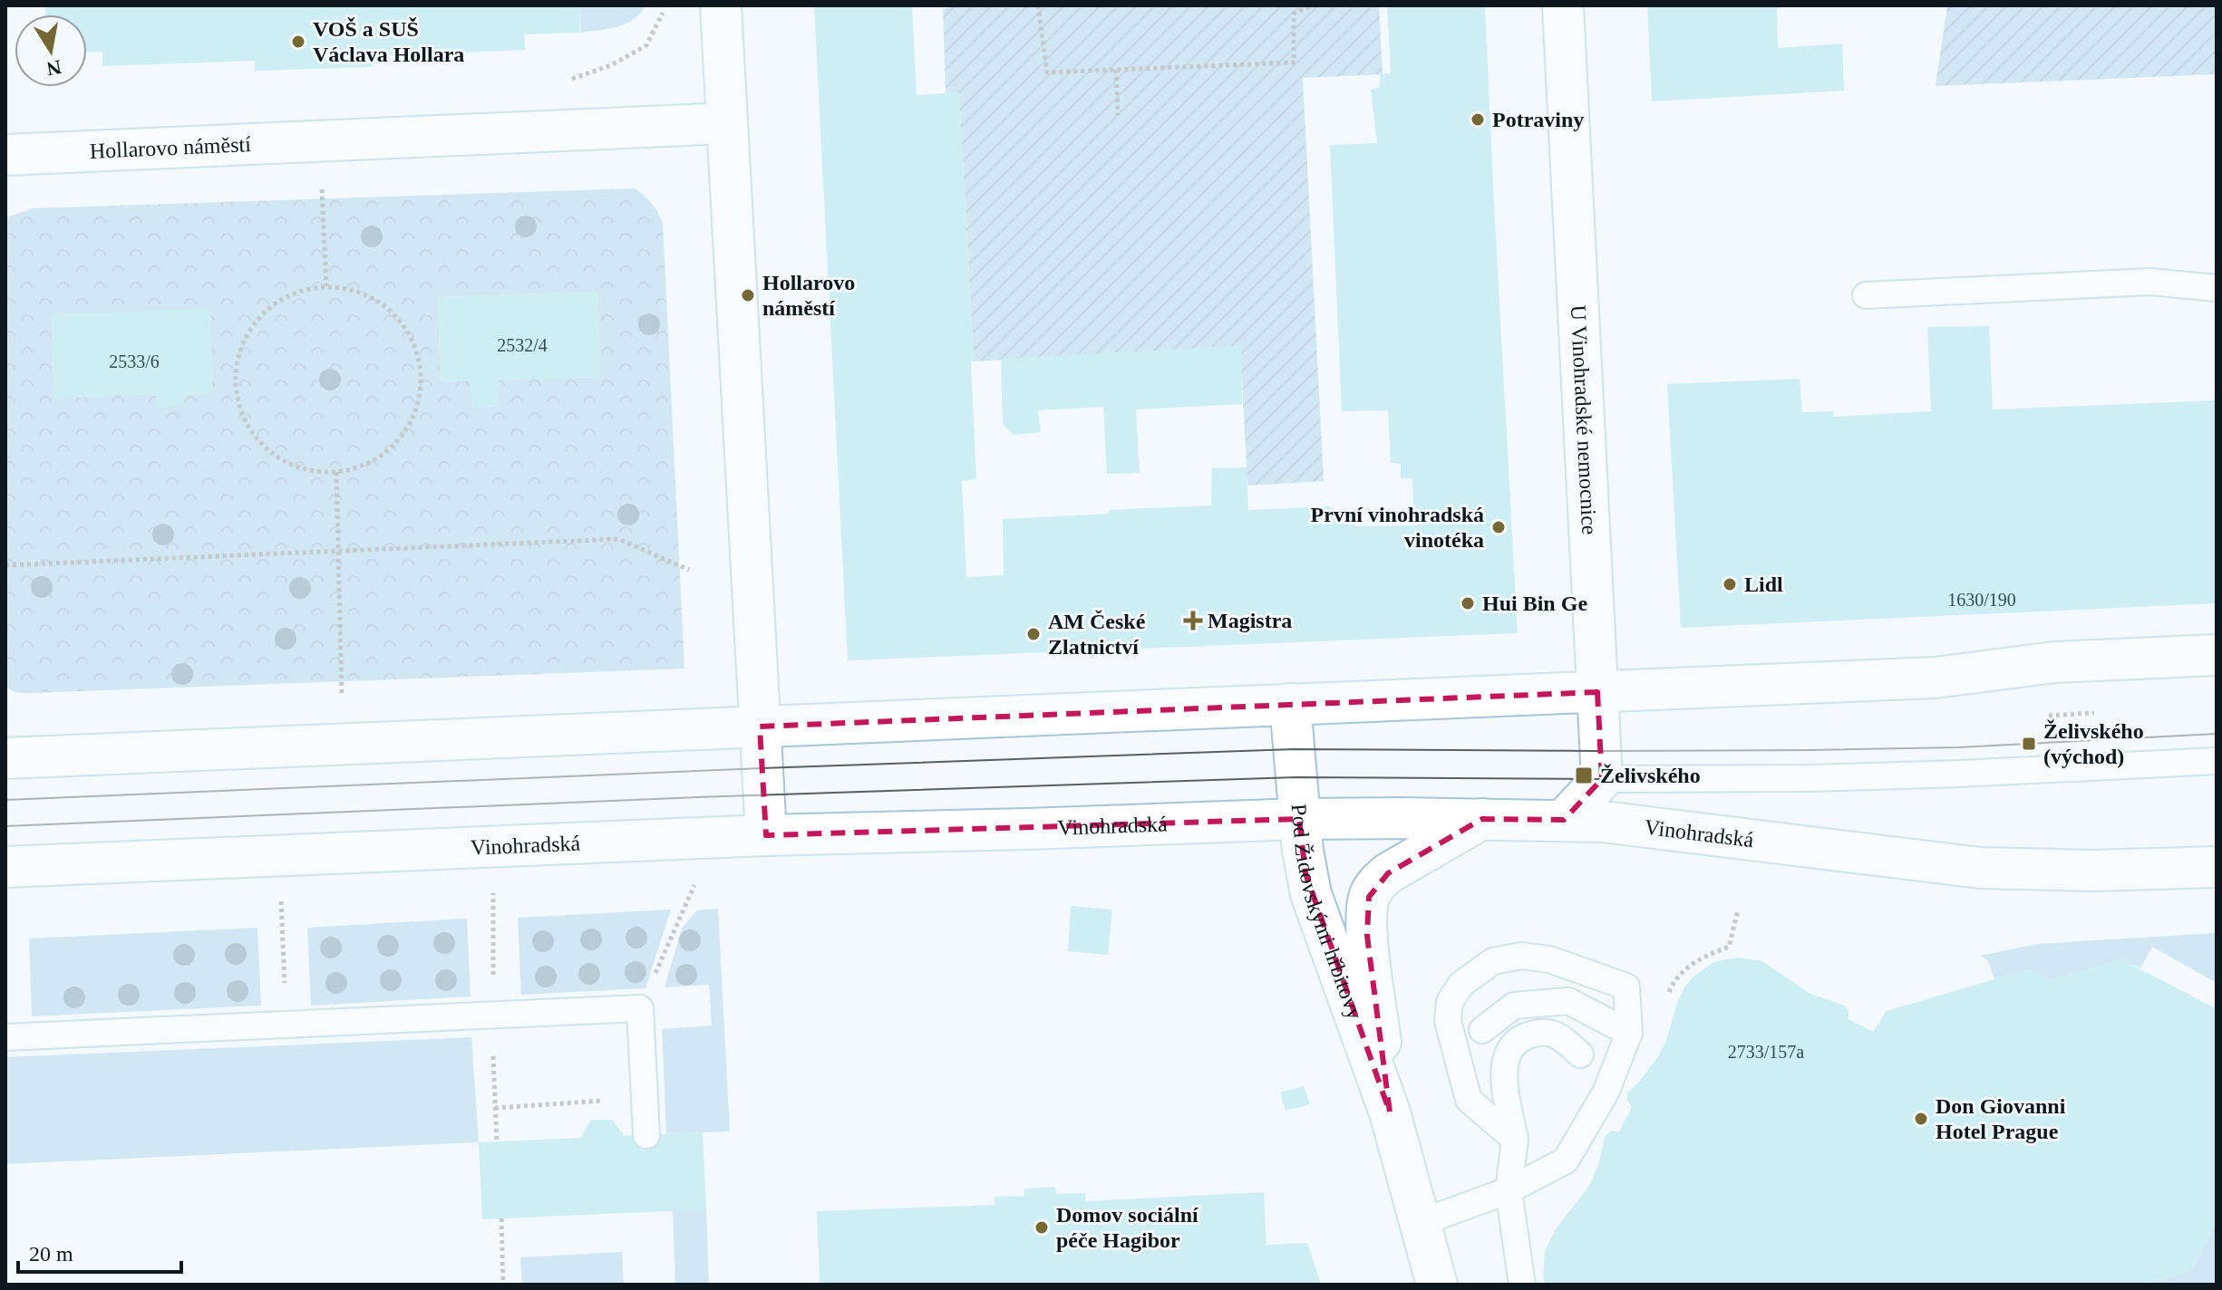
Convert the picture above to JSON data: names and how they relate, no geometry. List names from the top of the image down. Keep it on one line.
{"streets":{"main road":["Hollarovo náměstí","U Vinohradské nemocnice","Vinohradská","Pod Židovskými hřbitovy"]},"crossings":[["Vinohradská","Pod Židovskými hřbitovy"]],"places":{"other":["VOŠ a SUŠ Václava Hollara","Potraviny","Hollarovo náměstí","První vinohradská vinotéka","Lidl","Hui Bin Ge","AM České Zlatnictví","Don Giovanni Hotel Prague","Domov sociální péče Hagibor"],"health":["Magistra"],"transit":["Želivského (východ)","Želivského"]},"house_numbers":["2532/4","2533/6","1630/190","2733/157a"],"scale_bar":"20 m","north":"bottom"}
